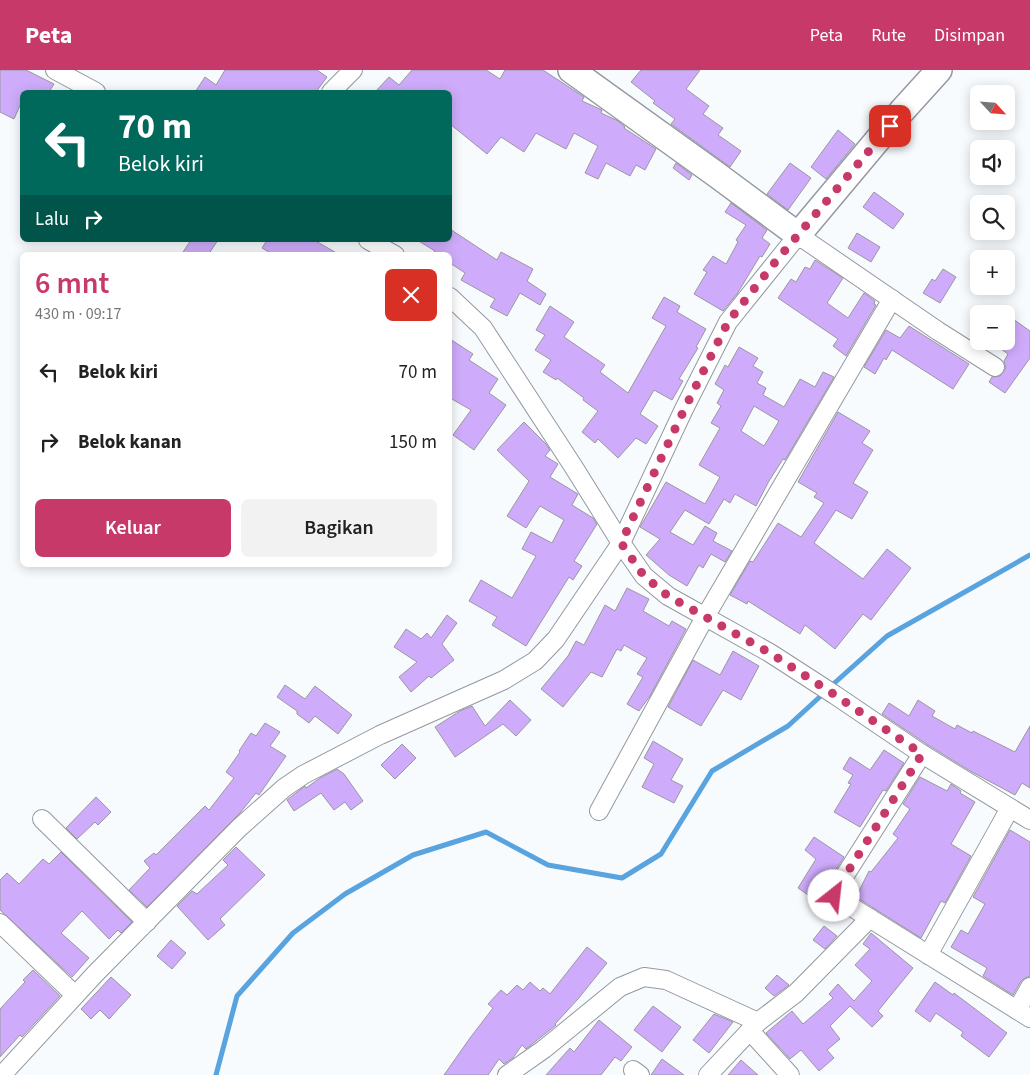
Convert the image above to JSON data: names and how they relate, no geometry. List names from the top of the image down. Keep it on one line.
{"north":"bottom right","page":{"header":"Peta","nav":["Peta","Rute","Disimpan"],"map_buttons":["+","−"],"turn":["70 m","Belok kiri"],"then":"Lalu","heading":["6 mnt","430 m · 09:17"],"list":[{"name":"Belok kiri","value":"70 m"},{"name":"Belok kanan","value":"150 m"}],"buttons":["Keluar","Bagikan"]}}
